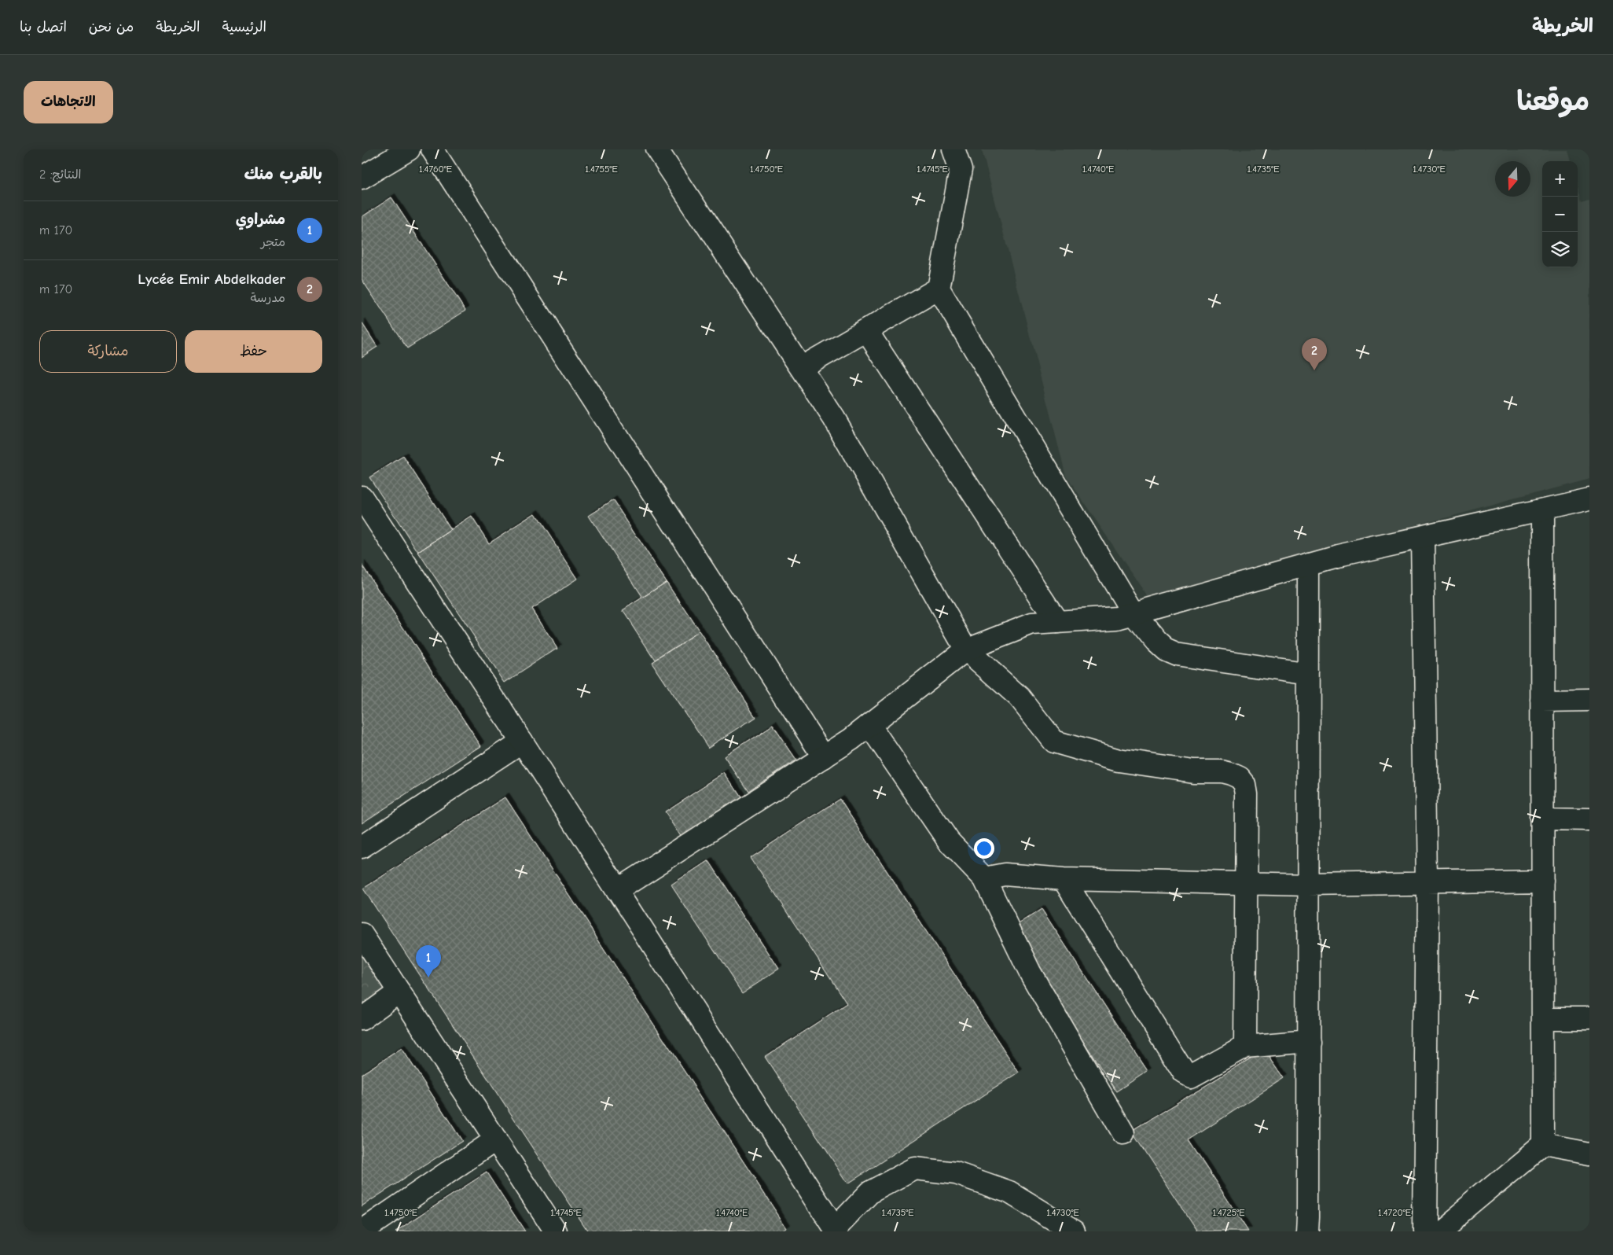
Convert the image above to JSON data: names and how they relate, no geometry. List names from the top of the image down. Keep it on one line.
{"north":"bottom","page":{"header":"الخريطة","nav":["الرئيسية","الخريطة","من نحن","اتصل بنا"],"title":"موقعنا","buttons":["الاتجاهات",["حفظ","مشاركة"]],"heading":["بالقرب منك","النتائج: 2"],"map_buttons":["+","−"],"list":[{"mark":"1","name":"مشراوي","note":"متجر","value":"170 m"},{"mark":"2","name":"Lycée Emir Abdelkader","note":"مدرسة","value":"170 m"}],"pins":["2","1"]},"coordinates":["1.4755°E","1.4760°E","1.4750°E","1.4745°E","1.4740°E","1.4735°E","1.4730°E","1.4725°E","1.4720°E"]}
